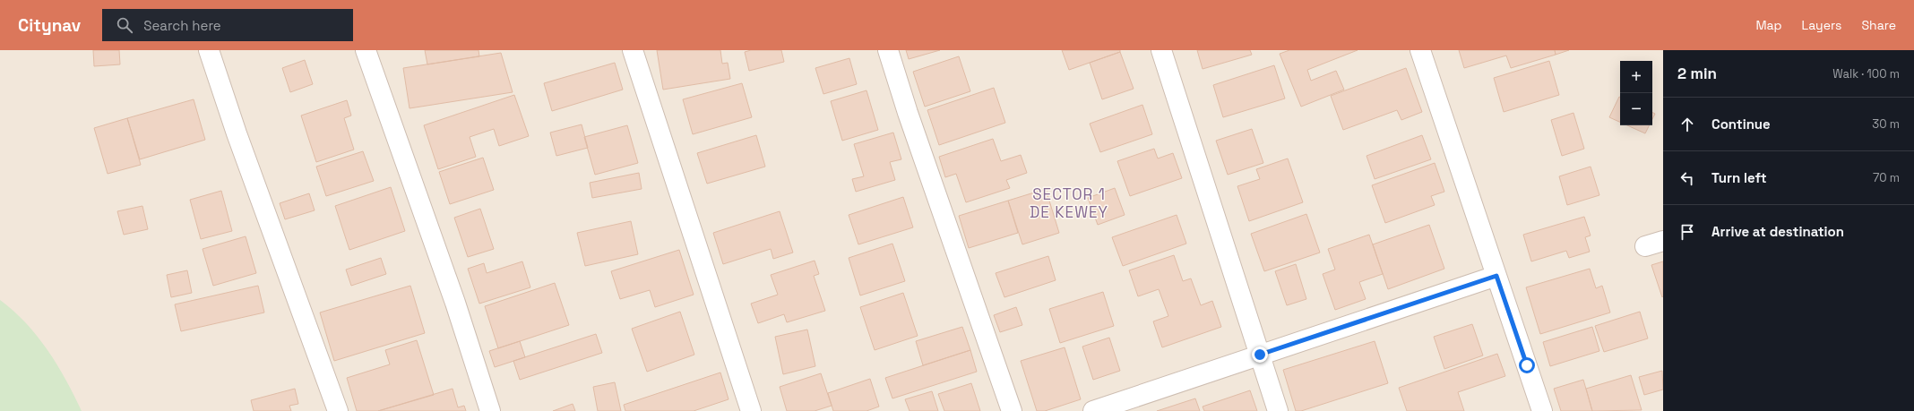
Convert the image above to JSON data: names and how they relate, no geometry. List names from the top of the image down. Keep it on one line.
{"districts":["SECTOR 1 DE KEWEY"],"page":{"header":"Citynav","search":"Search here","nav":["Map","Layers","Share"],"heading":["2 min","Walk · 100 m"],"map_buttons":["+","−"],"list":[["Continue","30 m"],["Turn left","70 m"],"Arrive at destination"]}}
